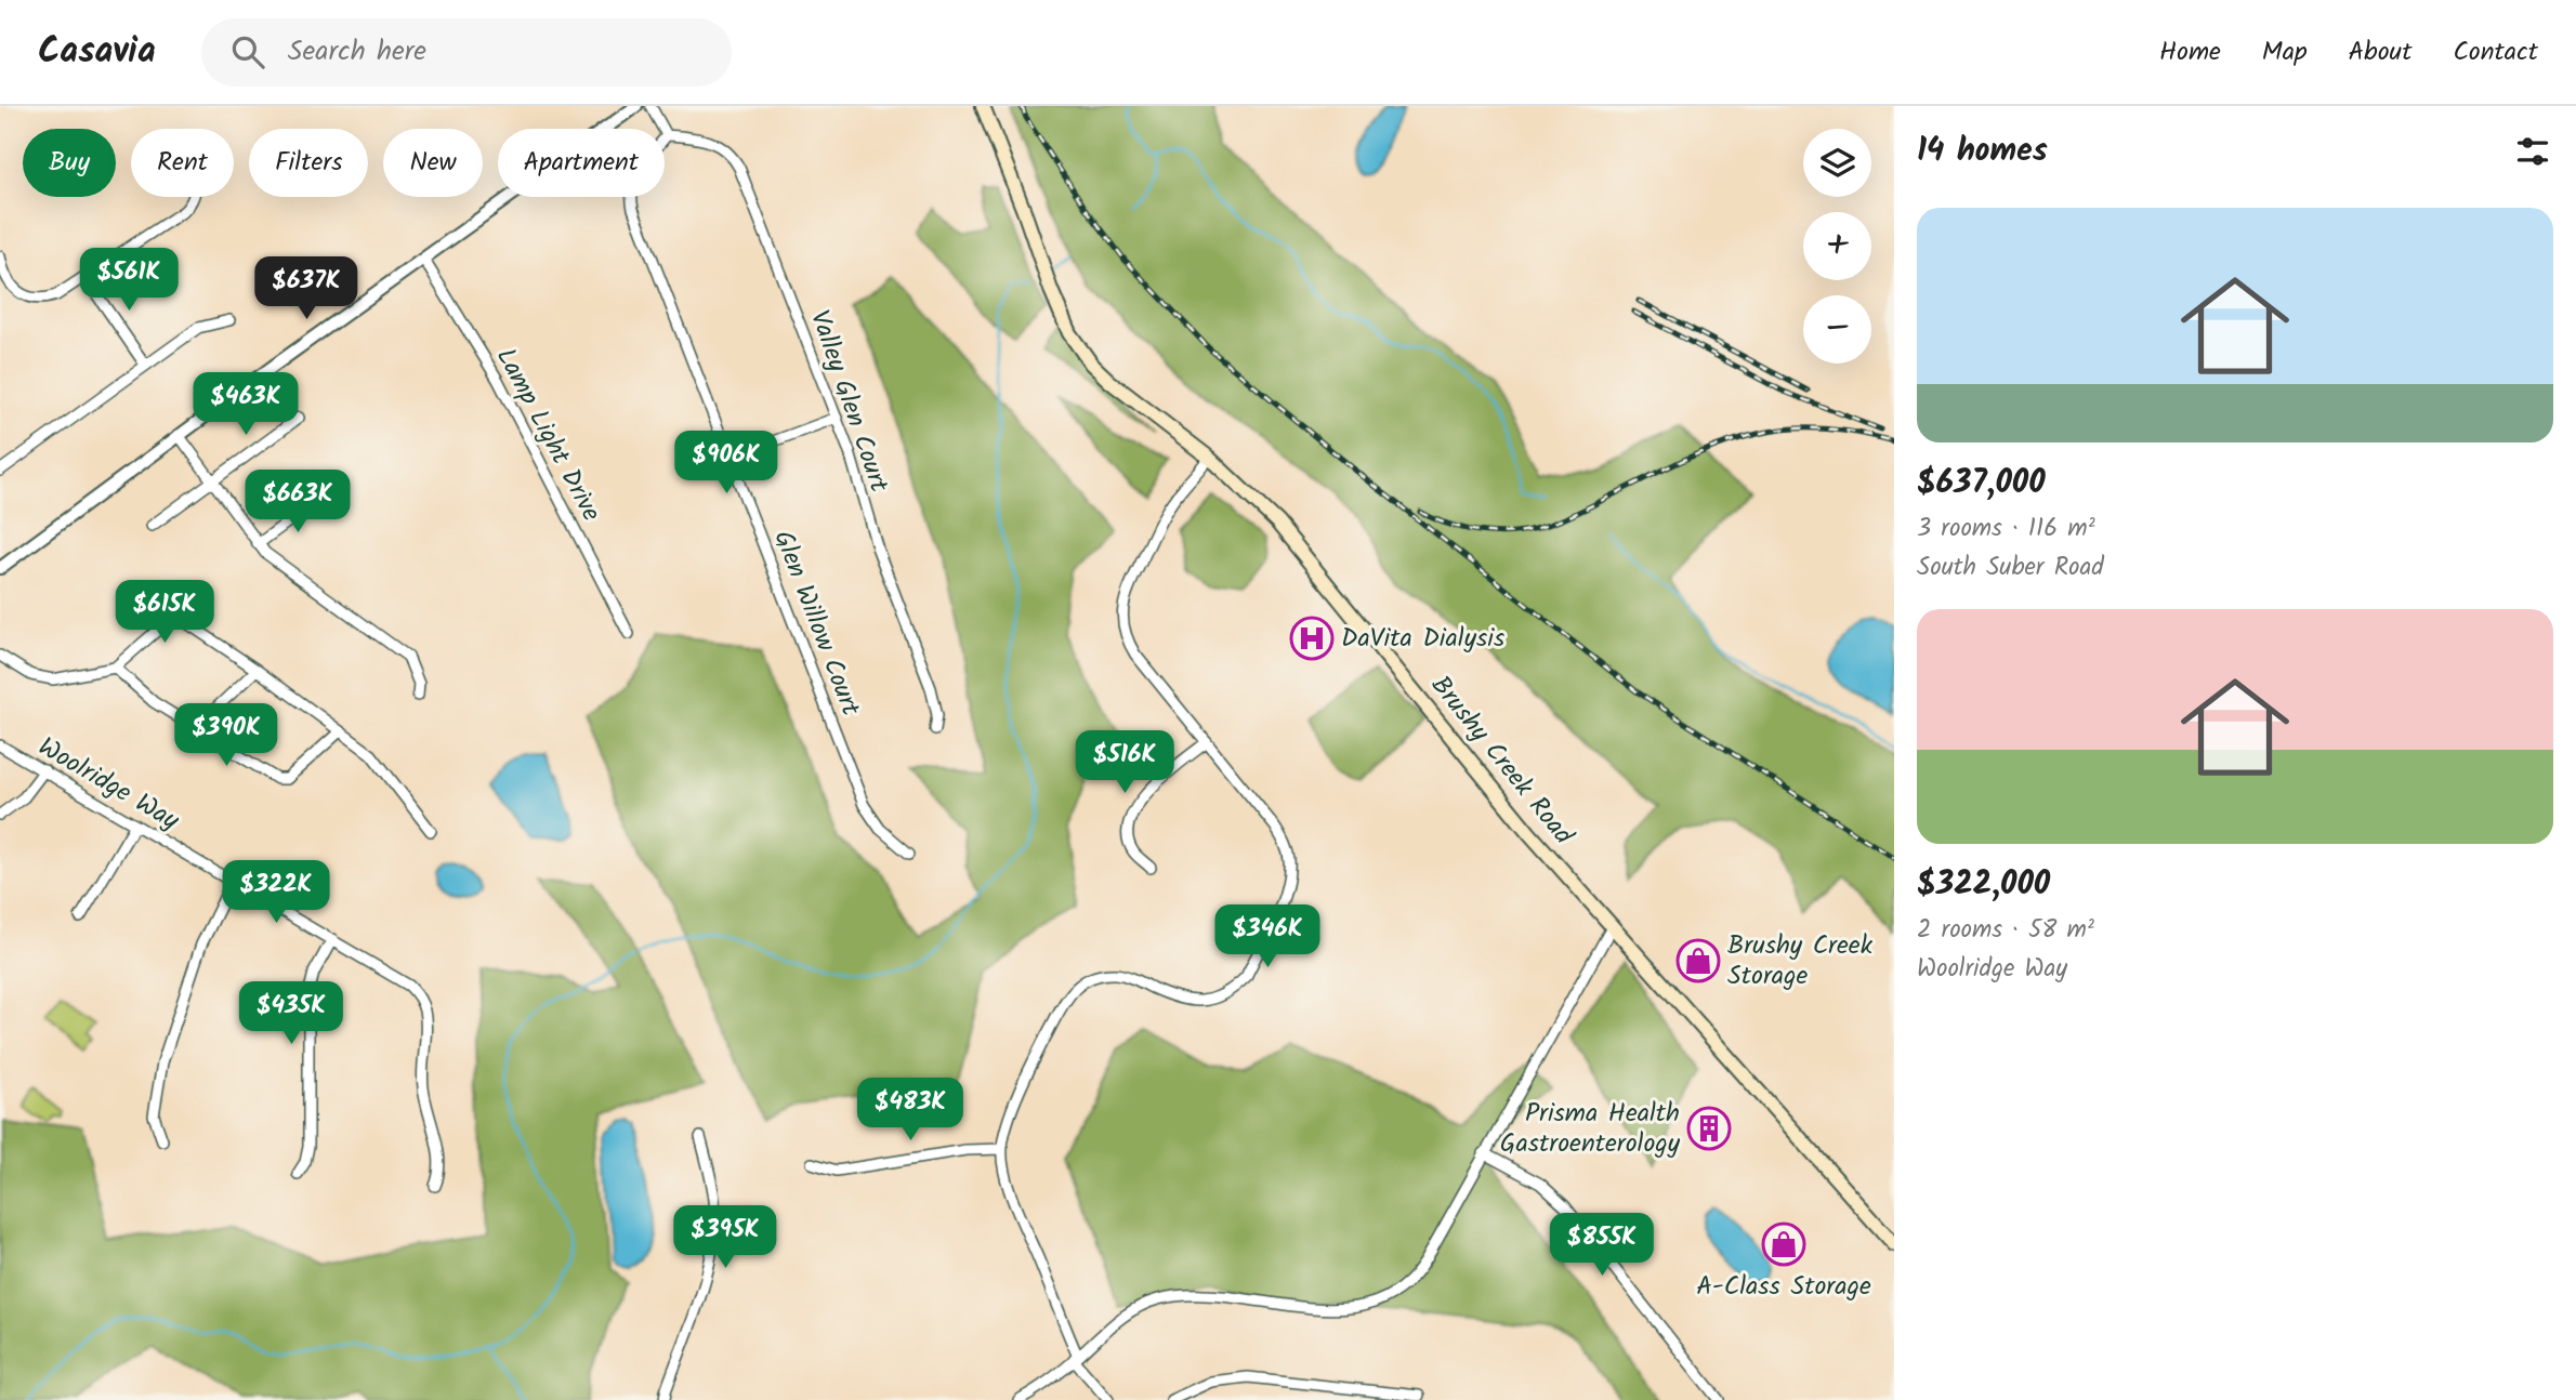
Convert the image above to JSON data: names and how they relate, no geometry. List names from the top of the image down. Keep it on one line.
{"streets":{"main road":["Brushy Creek Road"],"street":["Valley Glen Court","Lamp Light Drive","Glen Willow Court","Woolridge Way"]},"crossings":[["Valley Glen Court","Glen Willow Court"]],"places":{"hospital":["DaVita Dialysis"],"shop":["Brushy Creek Storage","A-Class Storage"],"building":["Prisma Health Gastroenterology"]},"page":{"header":"Casavia","search":"Search here","nav":["Home","Map","About","Contact"],"heading":"14 homes","map_buttons":["+","−"],"chip":["Buy","Rent","Filters","New","Apartment"],"list":[{"name":"$637,000","note":"3 rooms · 116 m² · South Suber Road"},{"name":"$322,000","note":"2 rooms · 58 m² · Woolridge Way"}],"price":["$561K","$637K","$463K","$906K","$663K","$615K","$390K","$516K","$322K","$346K","$435K","$483K","$395K","$855K"]}}
